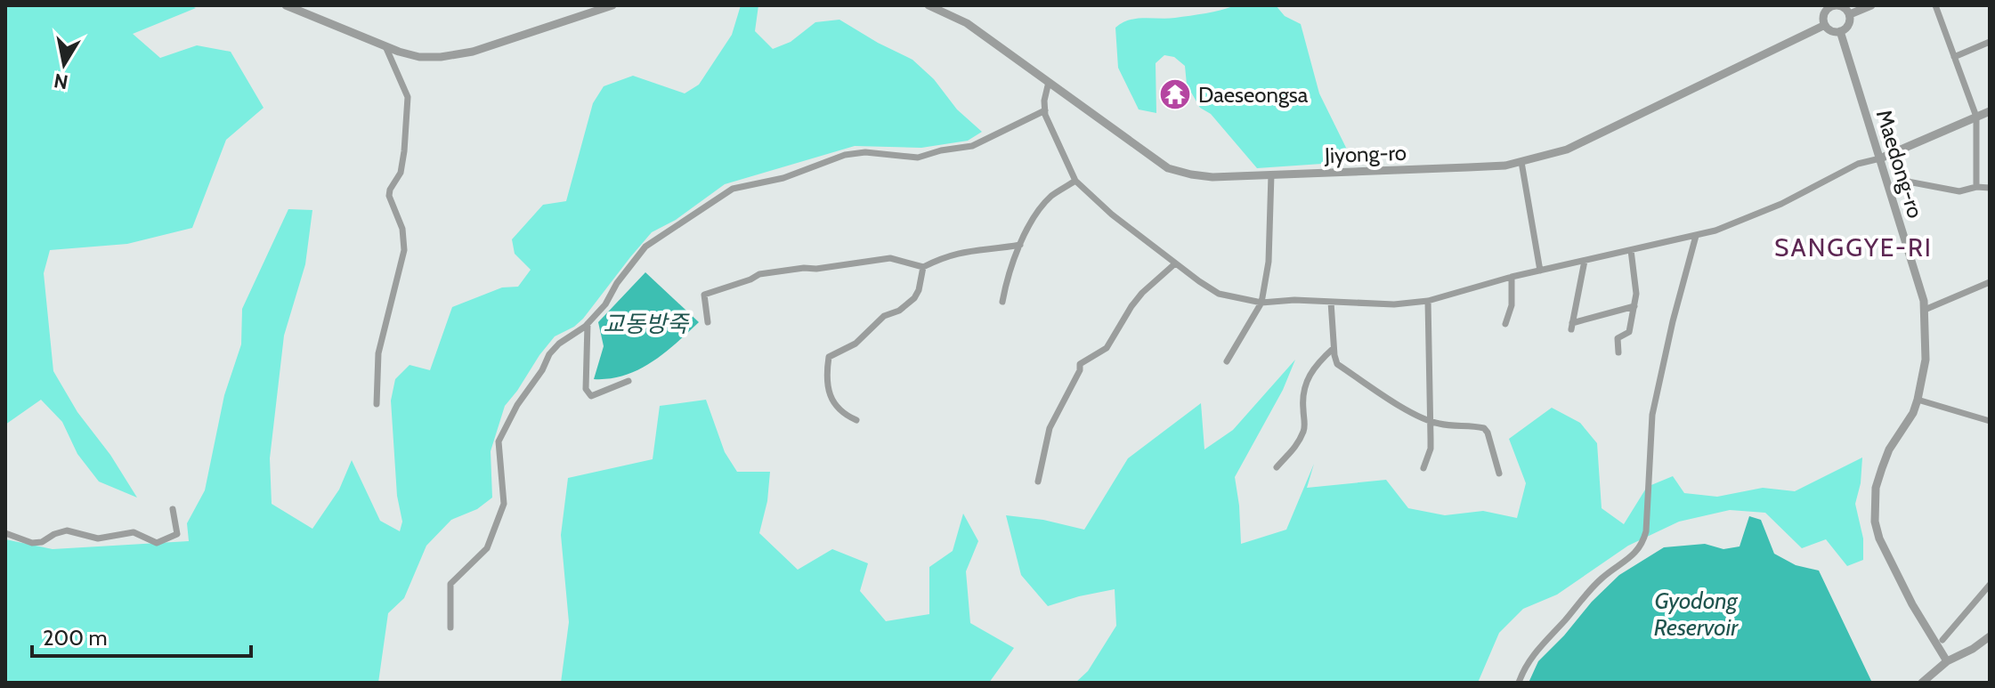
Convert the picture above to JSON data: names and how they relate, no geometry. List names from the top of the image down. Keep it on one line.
{"streets":{"street":["Jiyong-ro","Maedong-ro"]},"crossings":[["Jiyong-ro","Maedong-ro"]],"districts":["SANGGYE-RI"],"water":["교동방죽","Gyodong Reservoir"],"places":{"temple":["Daeseongsa"]},"scale_bar":"200 m","north":"bottom"}
